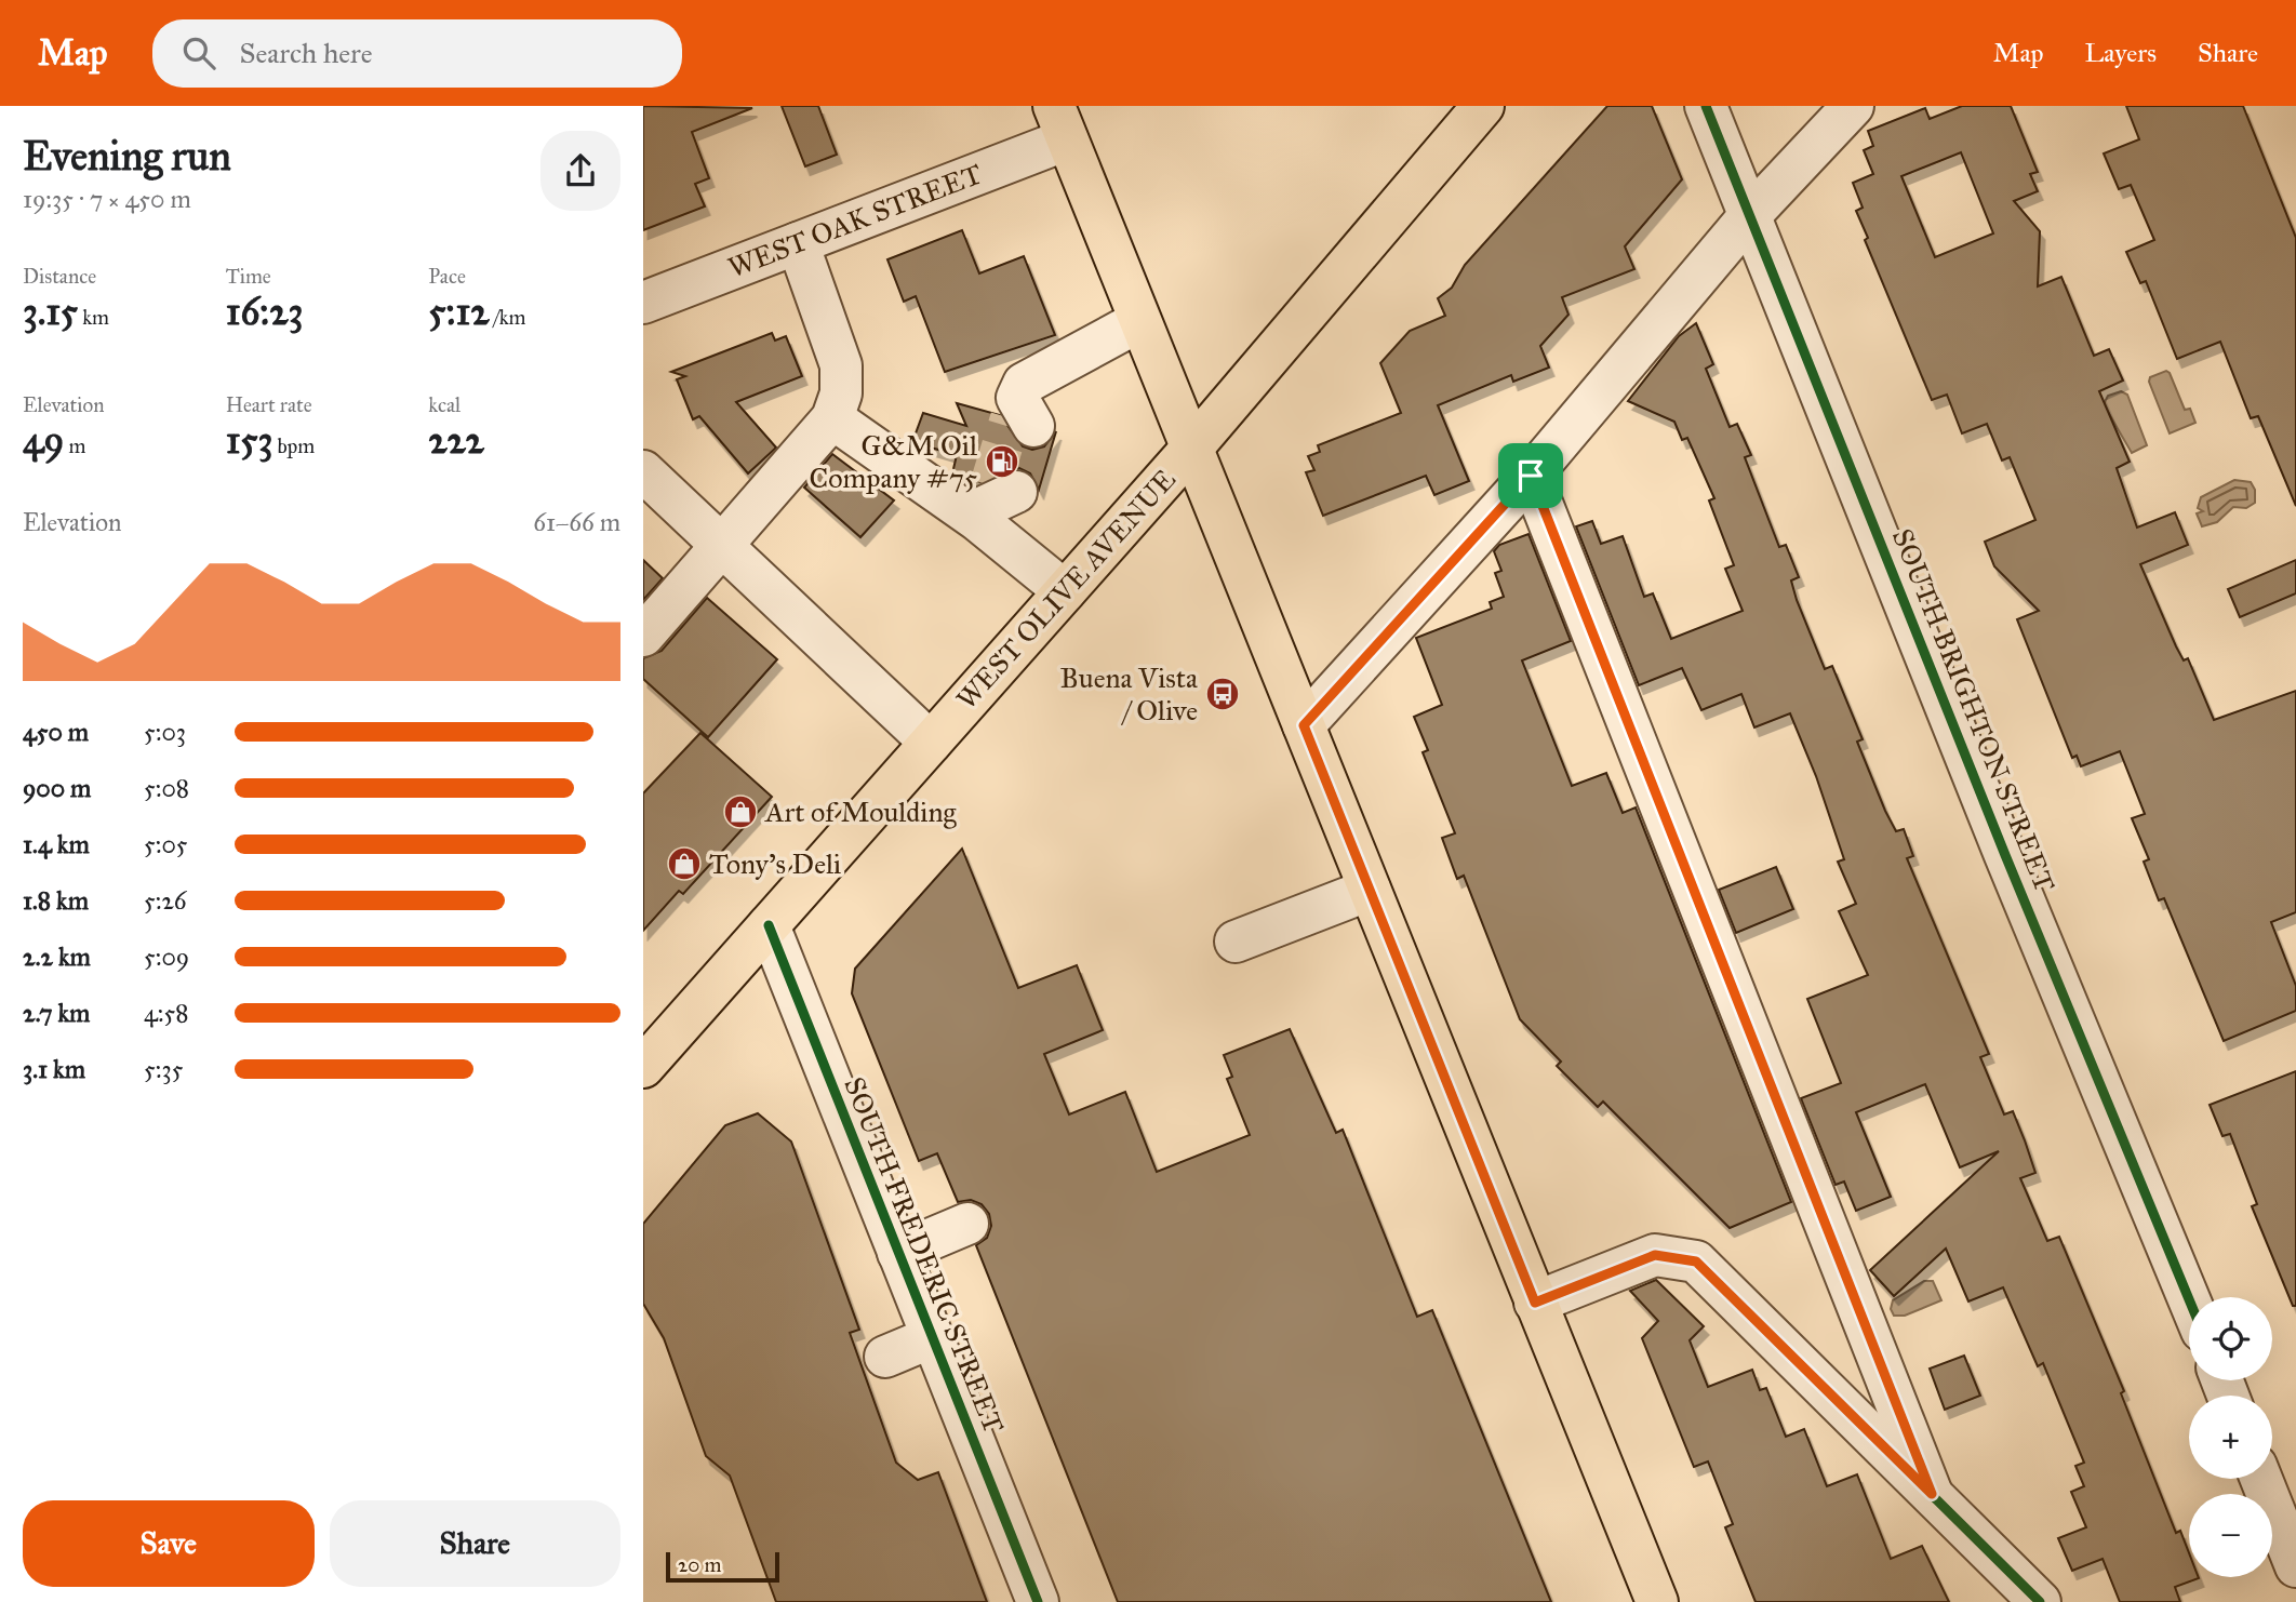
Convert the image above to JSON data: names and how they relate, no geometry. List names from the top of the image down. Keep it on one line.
{"streets":{"main road":["WEST OLIVE AVENUE"],"street":["WEST OAK STREET","SOUTH BRIGHTON STREET","SOUTH FREDERIC STREET"]},"crossings":[["WEST OLIVE AVENUE","SOUTH FREDERIC STREET"]],"places":{"fuel station":["G&M Oil Company #75"],"bus stop":["Buena Vista / Olive"],"shop":["Art of Moulding","Tony's Deli"]},"scale_bar":"20 m","page":{"header":"Map","search":"Search here","nav":["Map","Layers","Share"],"heading":["Evening run","19:35 · 7 × 450 m"],"stats":[["Distance","3.15 km"],["Time","16:23"],["Pace","5:12 /km"],["Elevation","49 m"],["Heart rate","153 bpm"],["kcal","222"]],"chart":["Elevation","61–66 m"],"list":[{"name":"450 m","note":"5:03"},{"name":"900 m","note":"5:08"},{"name":"1.4 km","note":"5:05"},{"name":"1.8 km","note":"5:26"},{"name":"2.2 km","note":"5:09"},{"name":"2.7 km","note":"4:58"},{"name":"3.1 km","note":"5:35"}],"map_buttons":["+","−"],"buttons":["Save","Share"],"scale":"20 m"}}
